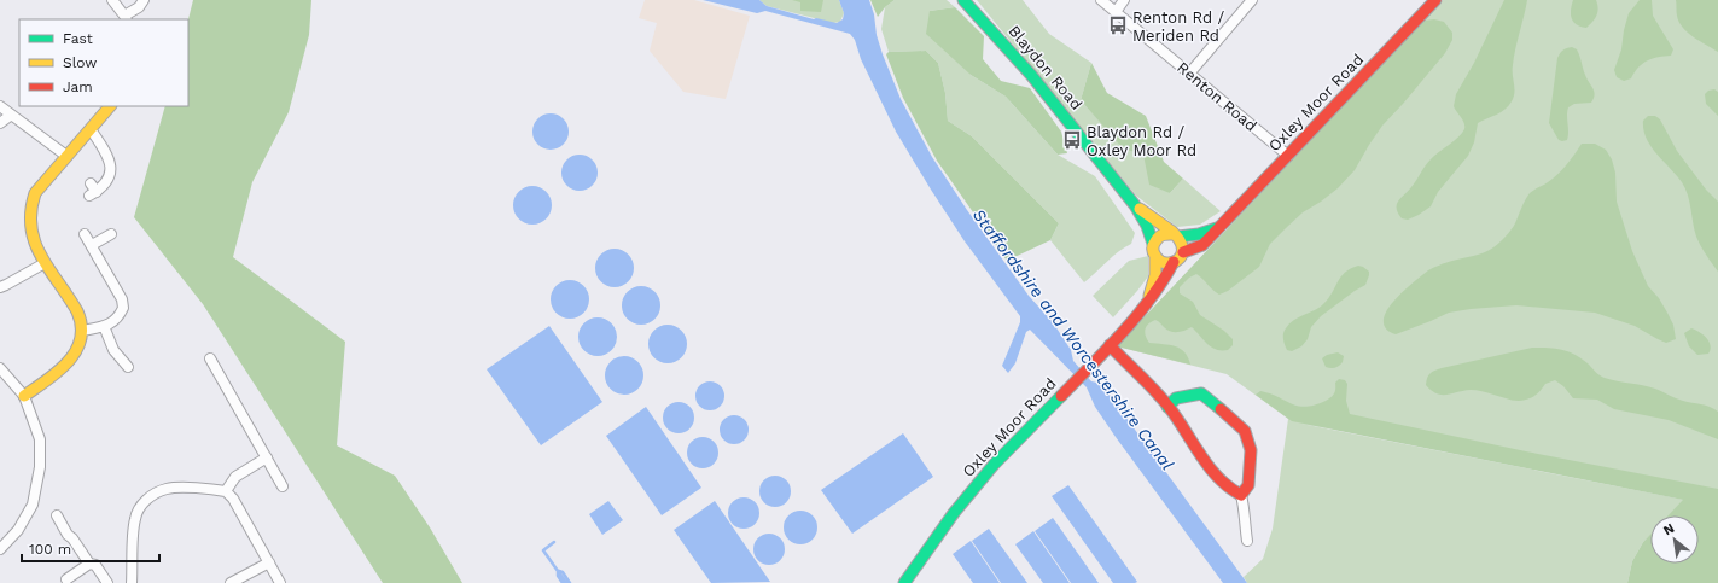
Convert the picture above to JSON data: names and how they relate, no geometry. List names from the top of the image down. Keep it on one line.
{"streets":{"street":["Blaydon Road","Renton Road","Oxley Moor Road"]},"crossings":[["Blaydon Road","Oxley Moor Road"],["Renton Road","Oxley Moor Road"]],"water":["Staffordshire and Worcestershire Canal"],"places":{"bus stop":["Renton Rd / Meriden Rd","Blaydon Rd / Oxley Moor Rd"]},"legend":["Fast","Slow","Jam"],"scale_bar":"100 m","north":"top left"}
